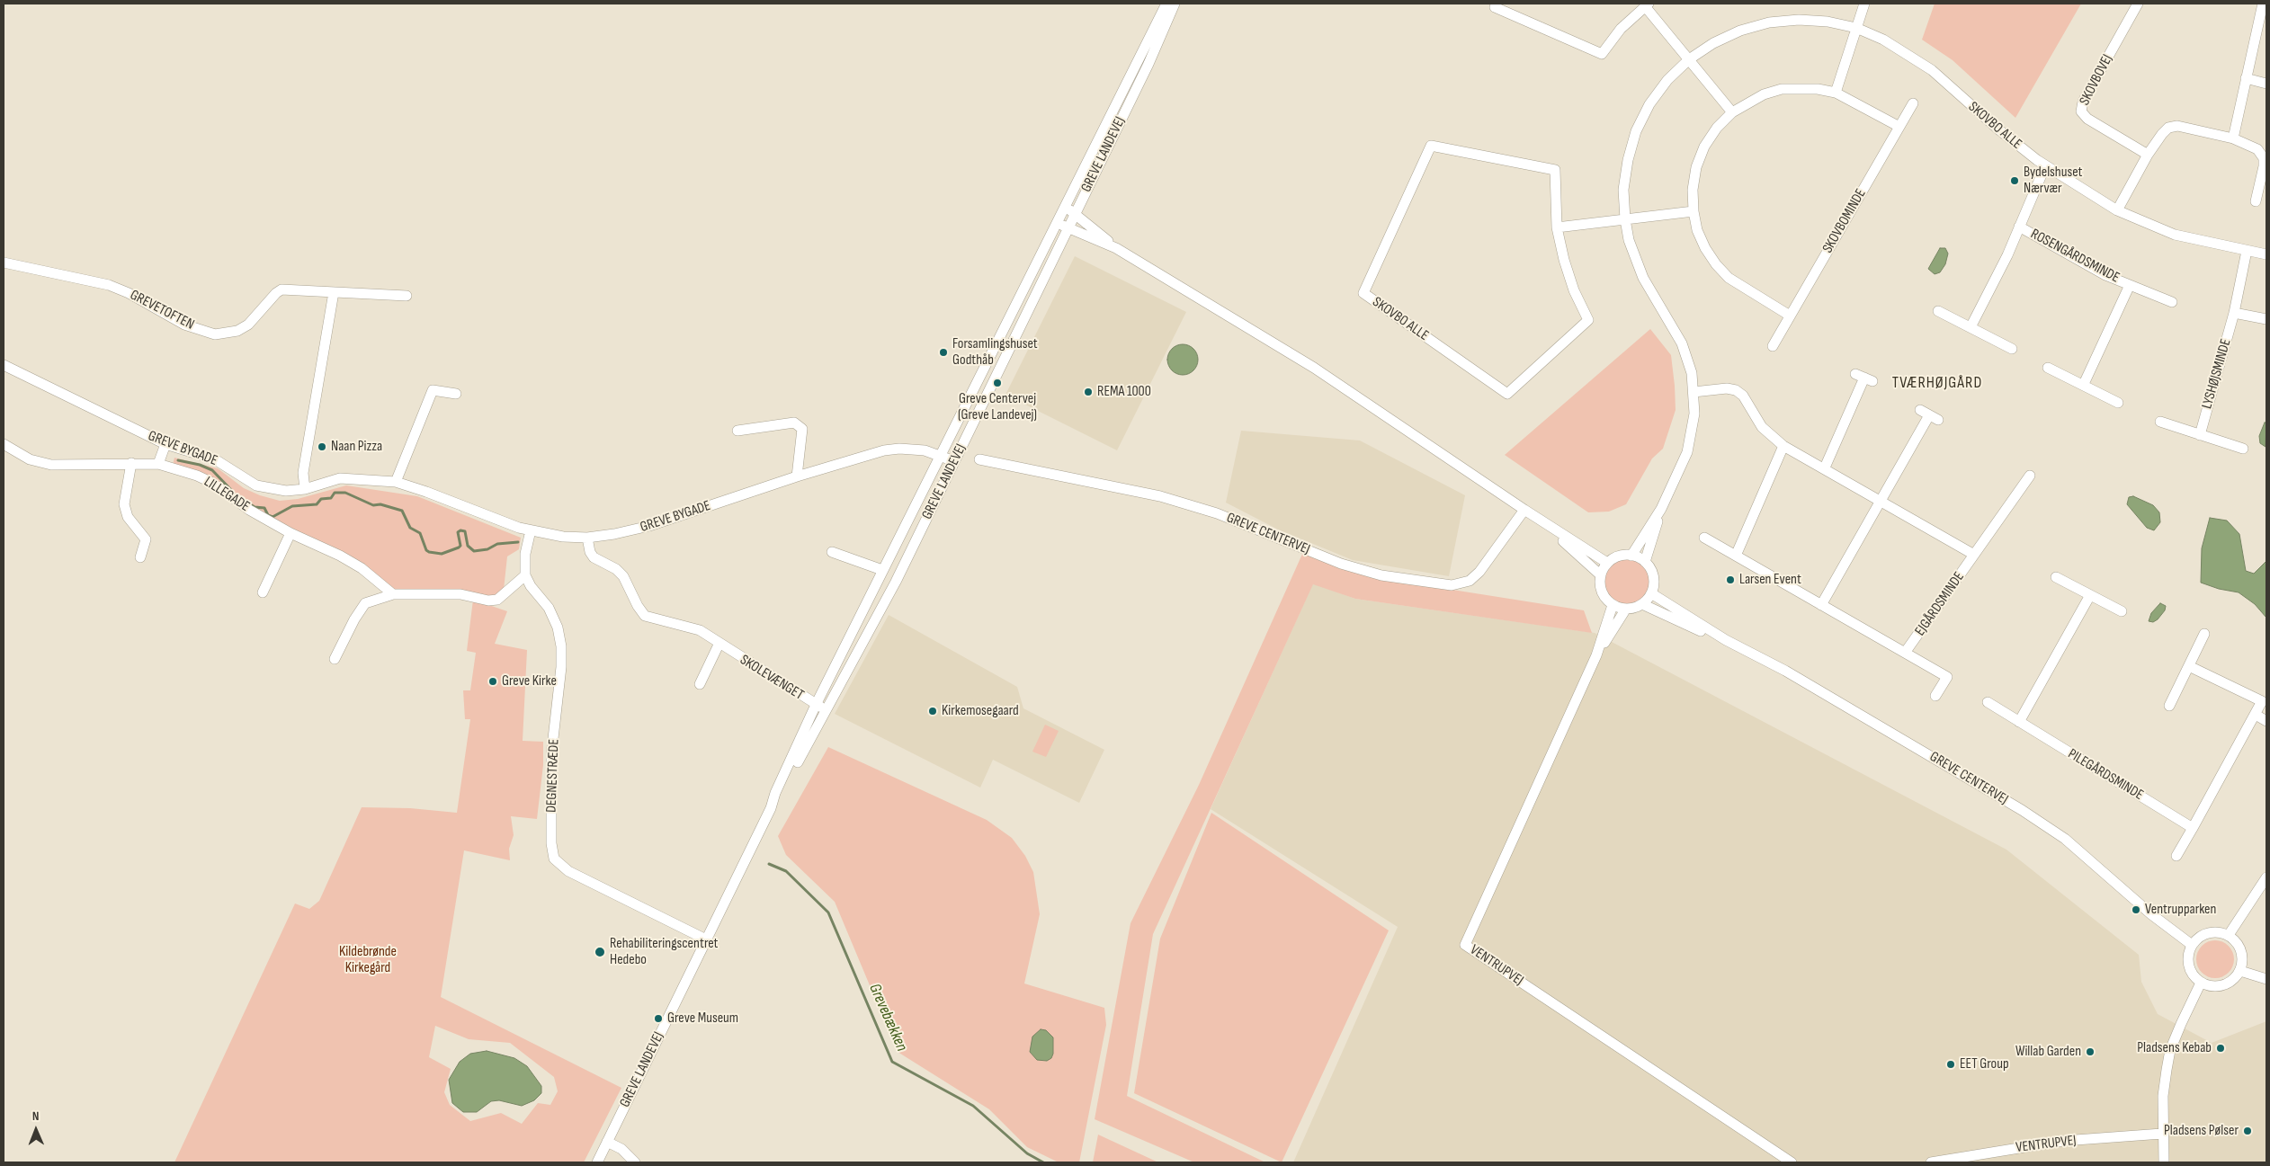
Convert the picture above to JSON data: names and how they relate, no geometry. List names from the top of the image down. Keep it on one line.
{"streets":{"street":["SKOVBOVEJ","SKOVBO ALLE","GREVE LANDEVEJ","SKOVBOMINDE","ROSENGÅRDSMINDE","GREVETOFTEN","LYSHØJSMINDE","GREVE BYGADE","LILLEGADE","GREVE CENTERVEJ","EJGÅRDSMINDE","SKOLEVÆNGET","PILEGÅRDSMINDE","DEGNESTRÆDE","VENTRUPVEJ"]},"crossings":[["SKOVBO ALLE","ROSENGÅRDSMINDE"],["SKOVBO ALLE","LYSHØJSMINDE"],["SKOVBO ALLE","GREVE CENTERVEJ"],["SKOVBO ALLE","VENTRUPVEJ"],["GREVE LANDEVEJ","GREVE BYGADE"],["GREVE LANDEVEJ","SKOLEVÆNGET"],["GREVE LANDEVEJ","DEGNESTRÆDE"],["GREVE BYGADE","SKOLEVÆNGET"],["GREVE CENTERVEJ","VENTRUPVEJ"]],"districts":["TVÆRHØJGÅRD"],"water":["Grevebækken"],"parks":["Kildebrønde Kirkegård"],"places":["Bydelshuset Nærvær","Forsamlingshuset Godthåb","Greve Centervej (Greve Landevej)","REMA 1000","Naan Pizza","Larsen Event","Greve Kirke","Kirkemosegaard","Ventrupparken","Rehabiliteringscentret Hedebo","Greve Museum","Pladsens Kebab","Willab Garden","EET Group","Pladsens Pølser"],"north":"top"}
